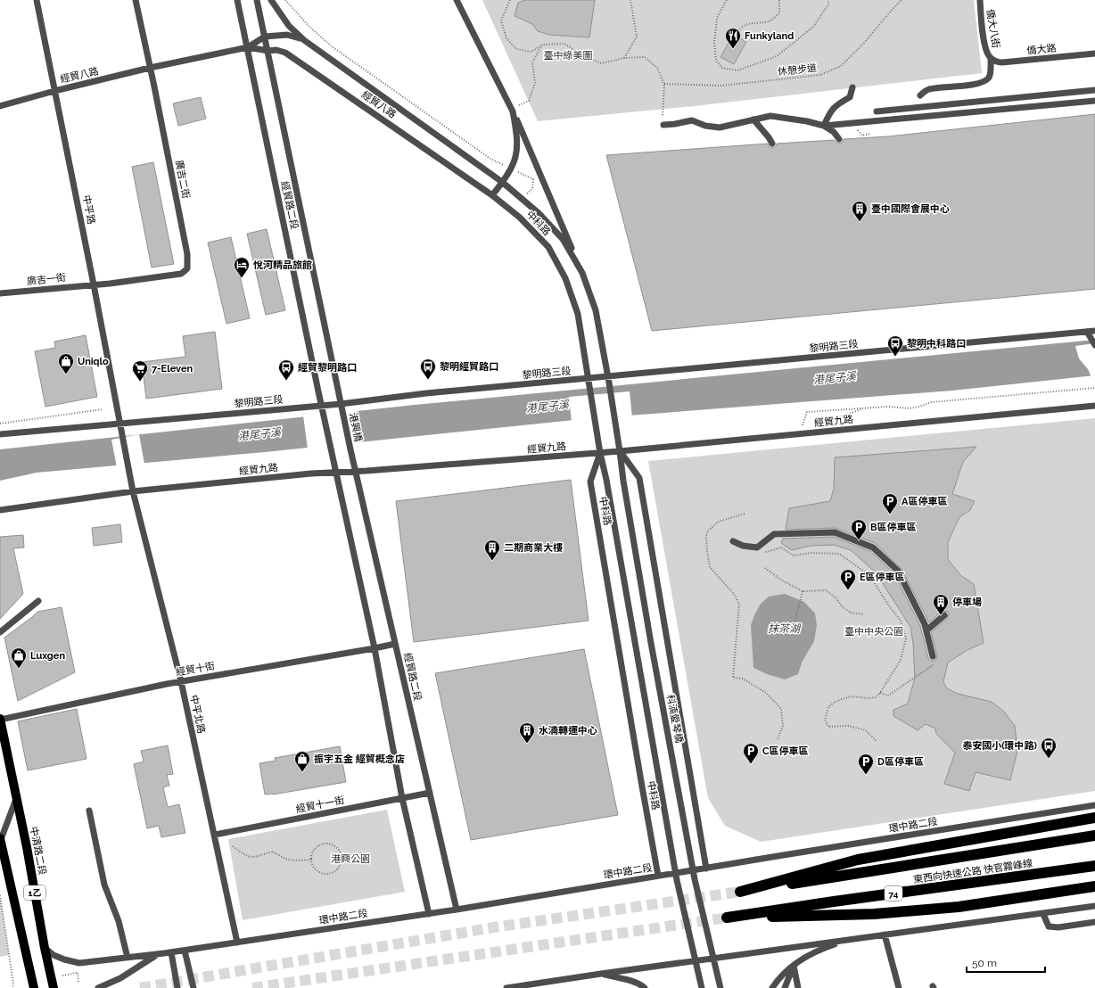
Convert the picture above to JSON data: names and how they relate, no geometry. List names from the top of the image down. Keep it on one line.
{"streets":{"highway":["東西向快速公路 快官霧峰線","74"],"main road":["中清路二段","1乙"],"street":["僑大八街","僑大路","經貿八路","廣吉二街","經貿路二段","中平路","中科路","廣吉一街","黎明路三段","經貿九路","港興橋","經貿十街","中平北路","科湳愛琴橋","經貿十一街","環中路二段"],"path":["休憩步道"]},"crossings":[["僑大八街","僑大路"],["經貿八路","廣吉二街"],["經貿八路","經貿路二段"],["經貿八路","中平路"],["經貿八路","中科路"],["廣吉二街","中平路"],["廣吉二街","廣吉一街"],["經貿路二段","黎明路三段"],["經貿路二段","經貿九路"],["經貿路二段","港興橋"],["經貿路二段","經貿十街"],["經貿路二段","經貿十一街"],["經貿路二段","環中路二段"],["中平路","廣吉一街"],["中平路","黎明路三段"],["中平路","中平北路"],["中科路","黎明路三段"],["中科路","經貿九路"],["中科路","科湳愛琴橋"],["中科路","環中路二段"],["黎明路三段","港興橋"],["經貿九路","中平北路"],["經貿九路","科湳愛琴橋"],["經貿十街","中平北路"],["經貿十街","中清路二段"],["中平北路","經貿十一街"],["中平北路","環中路二段"],["環中路二段","中清路二段"]],"water":["港尾子溪","抹茶湖"],"parks":["臺中綠美圖","臺中中央公園","港興公園"],"places":{"restaurant":["Funkyland"],"building":["臺中國際會展中心","二期商業大樓","停車場","水湳轉運中心"],"hotel":["悅河精品旅館"],"bus stop":["黎明中科路口","黎明經貿路口","經貿黎明路口","泰安國小(環中路)"],"shop":["Uniqlo","Luxgen","振宇五金 經貿概念店"],"supermarket":["7-Eleven"],"parking":["A區停車區","B區停車區","E區停車區","C區停車區","D區停車區"]},"scale_bar":"50 m"}
